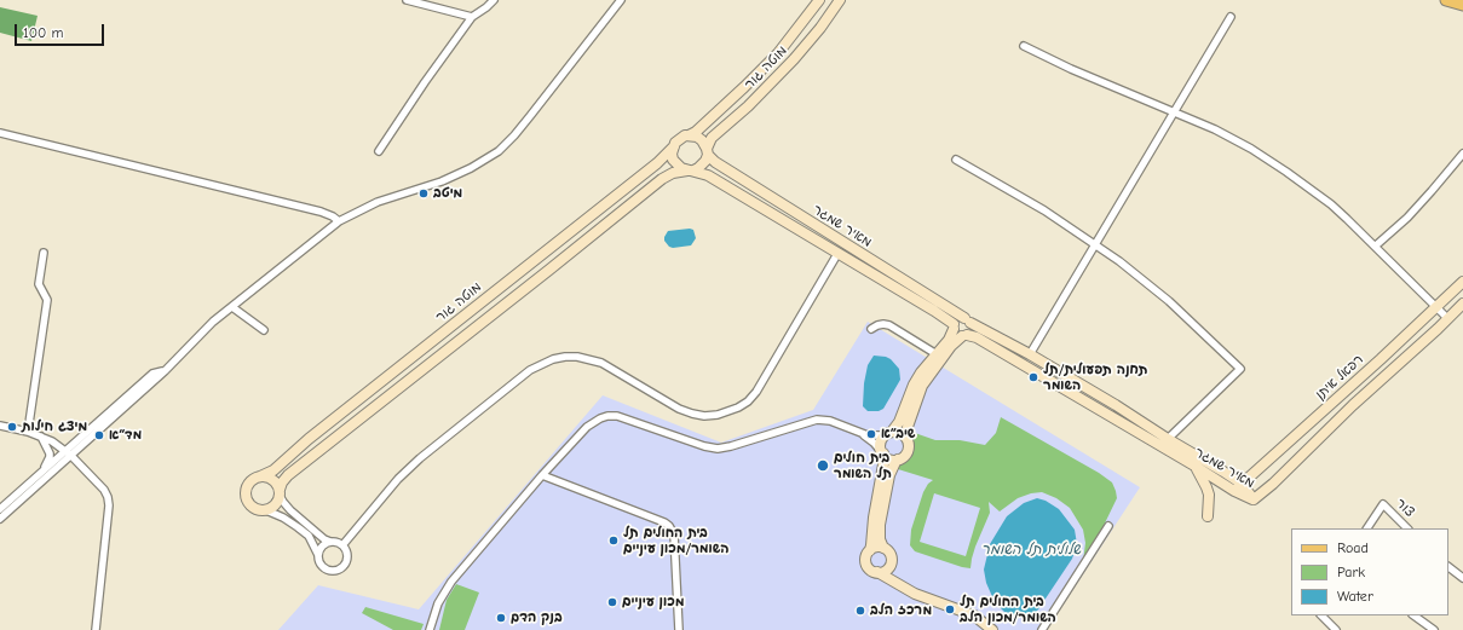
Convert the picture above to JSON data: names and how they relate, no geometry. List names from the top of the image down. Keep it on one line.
{"streets":{"street":["מוטה גור","מאיר שמגר","רפאל איתן","צור"]},"crossings":[["מוטה גור","מאיר שמגר"],["מאיר שמגר","רפאל איתן"]],"water":["שלולית תל השומר"],"places":["מיטב","תחנה תפעולית/תל השומר","מיצג חילות","שיב״א","מד״א","בית חולים תל השומר","בית החולים תל השומר/מכון עיניים","מכון עיניים","בית החולים תל השומר/מכון הלב","מרכז הלב","בנק הדם"],"legend":["Road","Park","Water"],"scale_bar":"100 m"}
